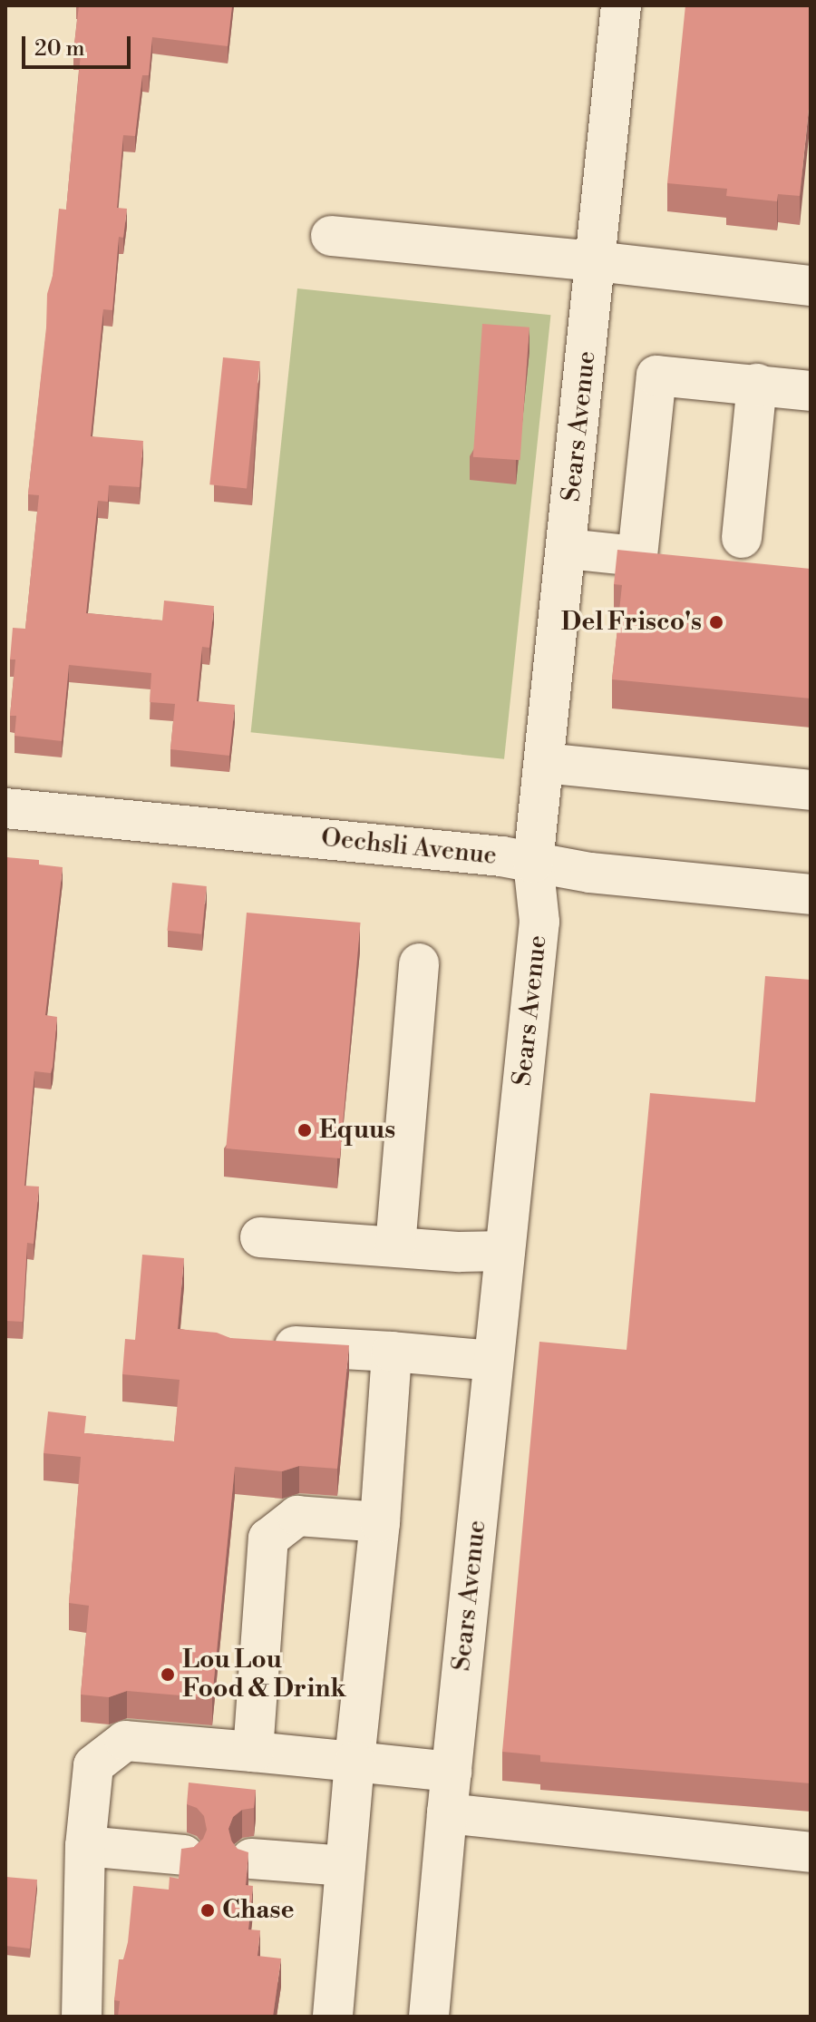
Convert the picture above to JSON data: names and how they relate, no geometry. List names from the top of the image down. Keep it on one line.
{"streets":{"street":["Sears Avenue","Oechsli Avenue"]},"crossings":[["Sears Avenue","Oechsli Avenue"]],"places":["Del Frisco's","Equus","Lou Lou Food & Drink","Chase"],"scale_bar":"20 m"}
